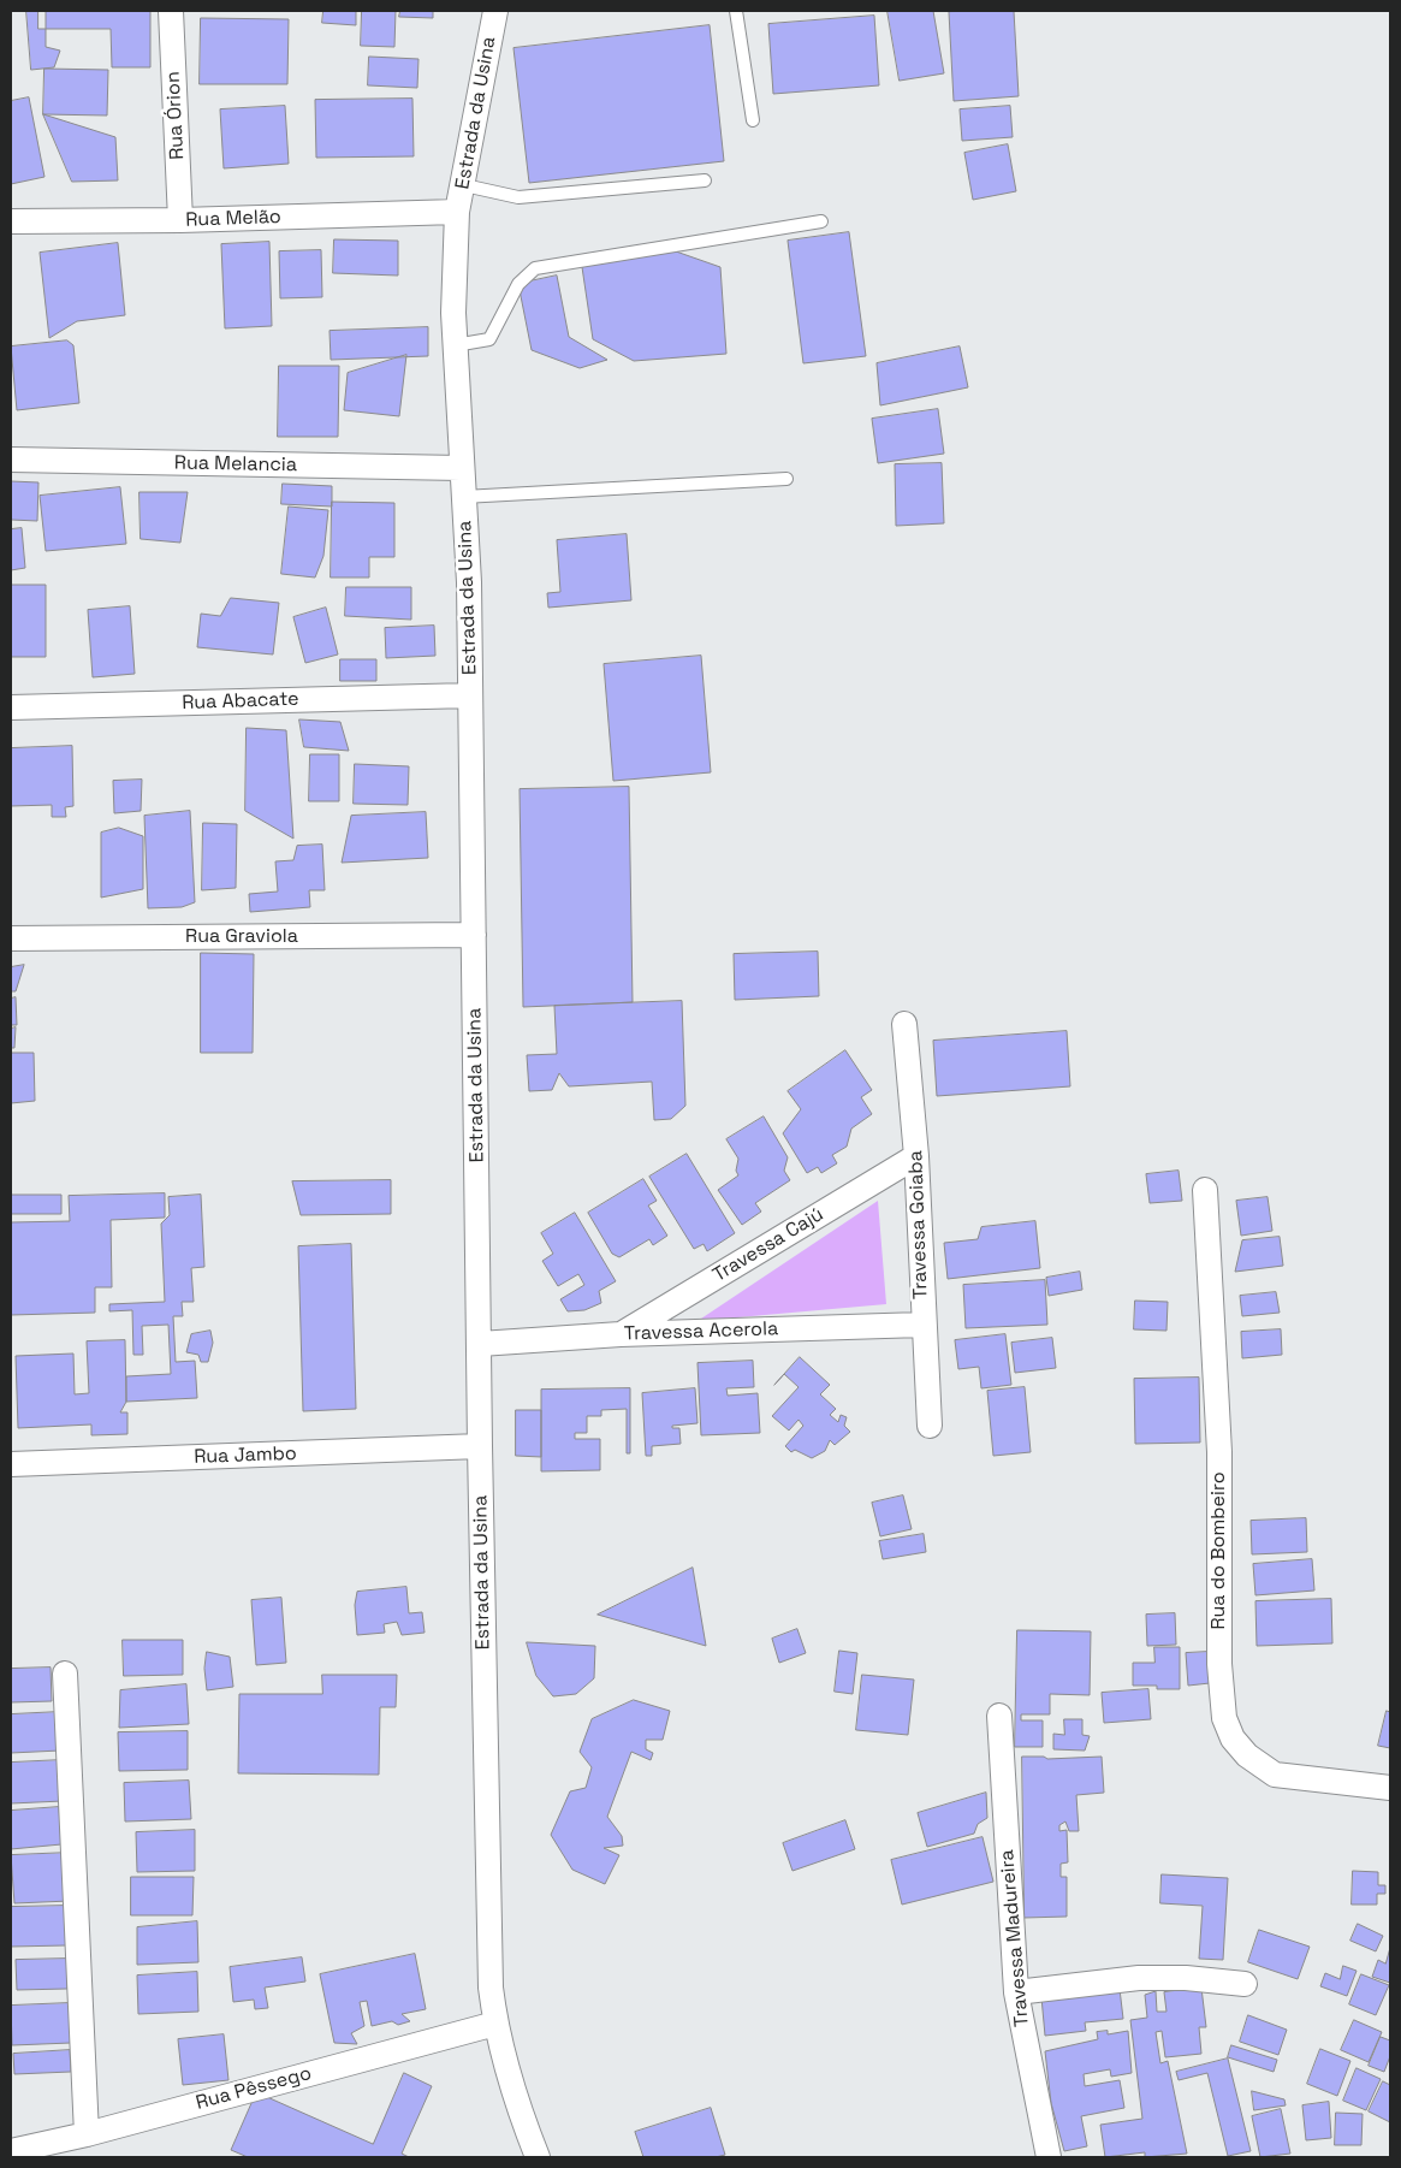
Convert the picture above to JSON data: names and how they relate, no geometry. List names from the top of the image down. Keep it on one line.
{"streets":{"street":["Estrada da Usina","Rua Órion","Rua Melão","Rua Melancia","Rua Abacate","Rua Graviola","Travessa Goiaba","Travessa Cajú","Travessa Acerola","Rua Jambo","Rua do Bombeiro","Travessa Madureira","Rua Pêssego"]},"crossings":[["Estrada da Usina","Rua Melão"],["Estrada da Usina","Rua Melancia"],["Estrada da Usina","Rua Abacate"],["Estrada da Usina","Rua Graviola"],["Estrada da Usina","Travessa Acerola"],["Estrada da Usina","Rua Jambo"],["Estrada da Usina","Rua Pêssego"],["Rua Órion","Rua Melão"],["Travessa Goiaba","Travessa Cajú"],["Travessa Goiaba","Travessa Acerola"],["Travessa Cajú","Travessa Acerola"]]}
